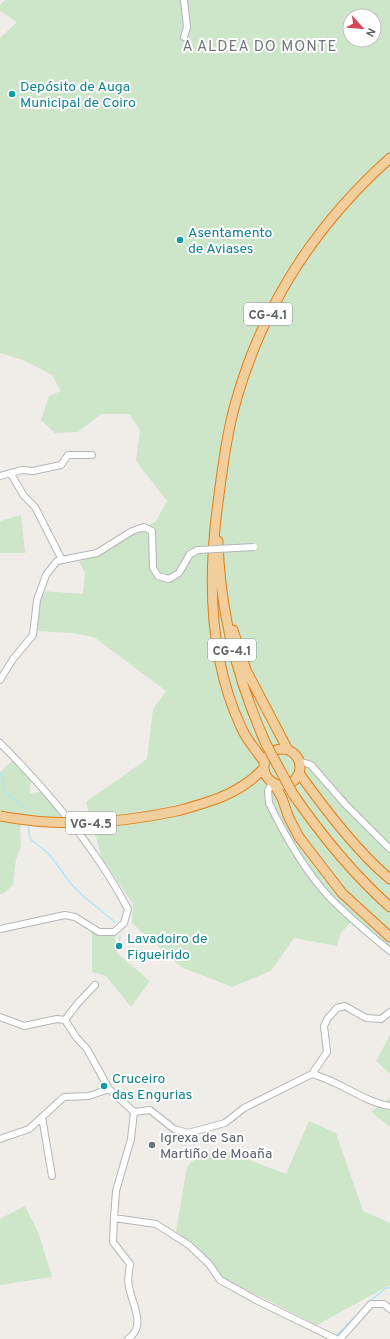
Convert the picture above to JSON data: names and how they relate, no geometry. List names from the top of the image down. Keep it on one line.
{"streets":{"highway":["CG-4.1","VG-4.5"]},"districts":["A ALDEA DO MONTE"],"places":["Depósito de Auga Municipal de Coiro","Asentamento de Aviases","Lavadoiro de Figueirido","Cruceiro das Engurias","Igrexa de San Martiño de Moaña"],"north":"bottom right"}
